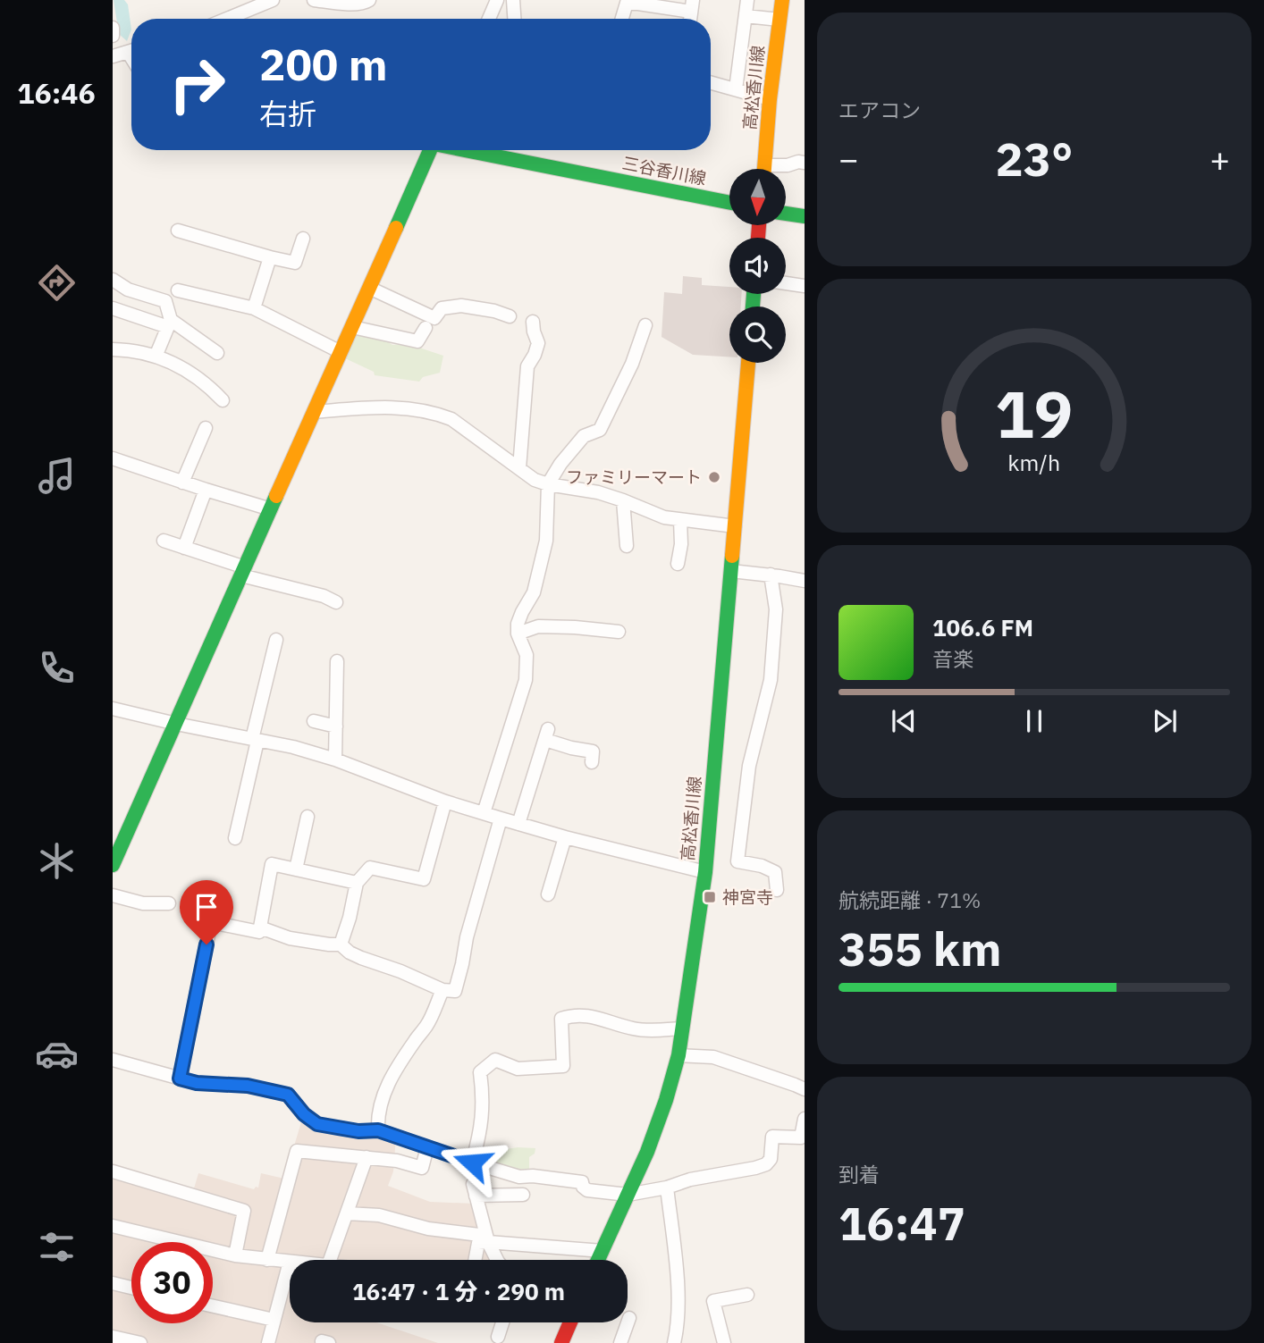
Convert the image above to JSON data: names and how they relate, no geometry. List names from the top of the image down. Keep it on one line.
{"streets":{"main road":["高松香川線","三谷香川線"]},"places":{"other":["ファミリーマート"],"transit":["神宮寺"]},"north":"bottom","page":{"tabs":"16:46","tile":["エアコン",["航続距離 · 71%","355 km"],["到着","16:47"]],"turn":["200 m","右折"],"heat":["−","23°","+"],"song":["106.6 FM","音楽"],"limit":"30","trip":"16:47 · 1 分 · 290 m","gauge":["19","km/h"]}}
